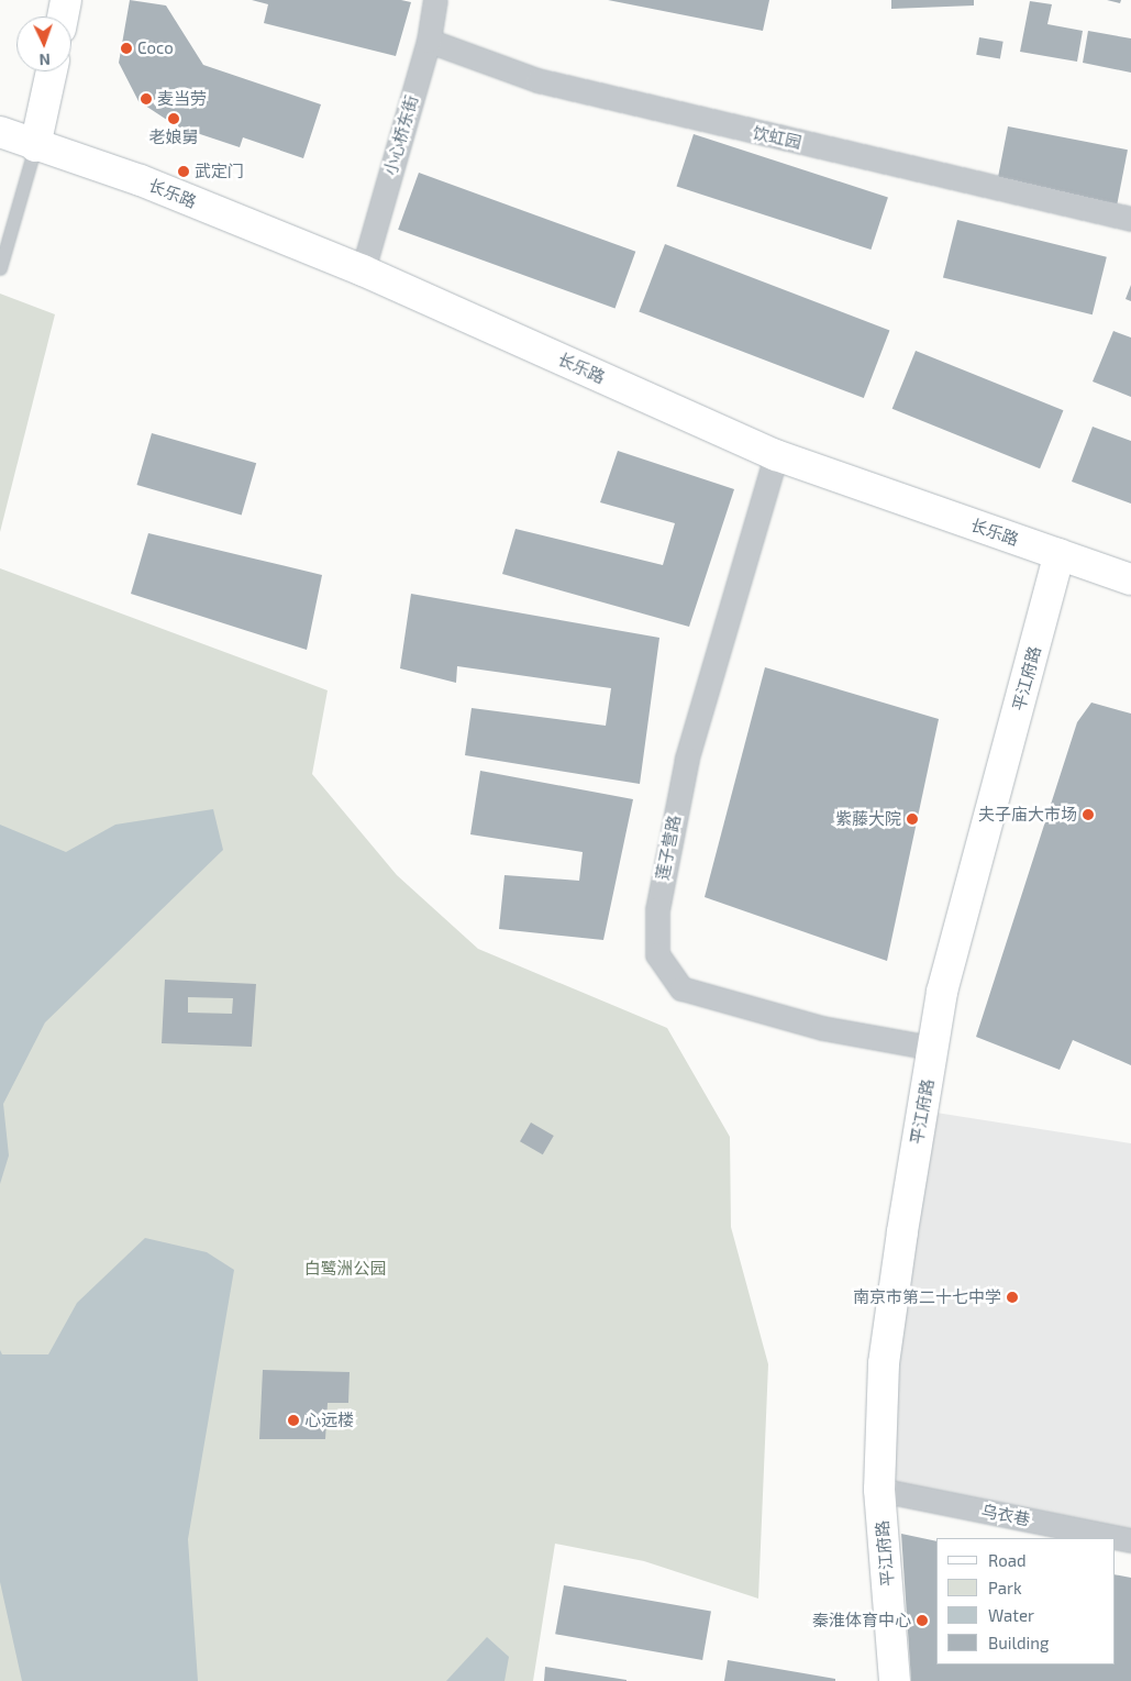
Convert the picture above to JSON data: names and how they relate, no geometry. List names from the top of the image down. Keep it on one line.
{"streets":{"street":["小心桥东街","饮虹园","长乐路","平江府路","莲子营路","乌衣巷"]},"crossings":[["小心桥东街","饮虹园"],["小心桥东街","长乐路"],["长乐路","平江府路"],["长乐路","莲子营路"],["平江府路","莲子营路"],["平江府路","乌衣巷"]],"parks":["白鹭洲公园"],"places":["Coco","麦当劳","老娘舅","武定门","夫子庙大市场","紫藤大院","南京市第二十七中学","心远楼","秦淮体育中心"],"legend":["Road","Park","Water","Building"],"north":"bottom"}
